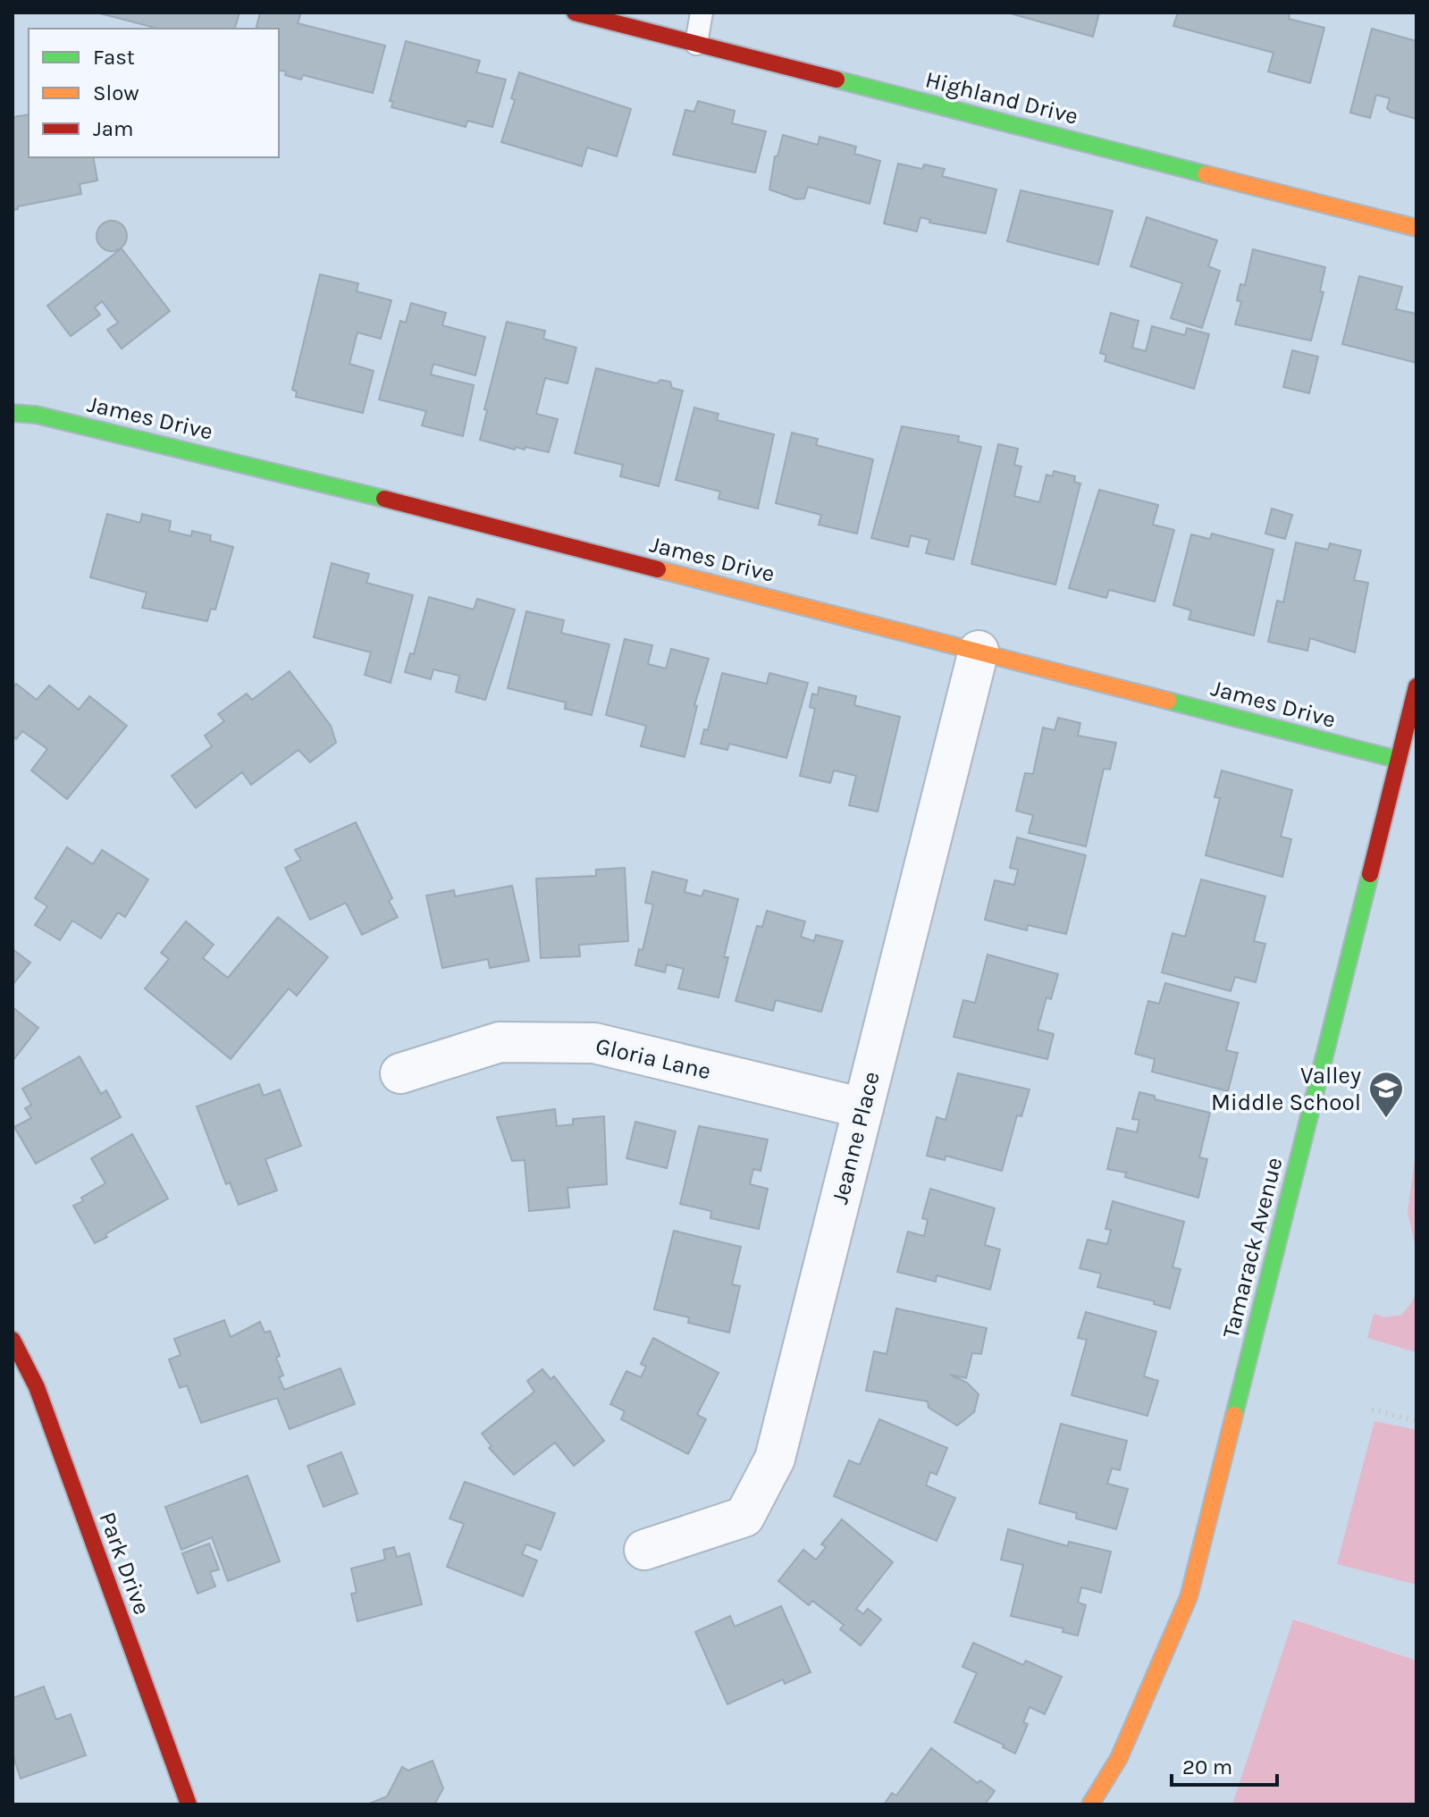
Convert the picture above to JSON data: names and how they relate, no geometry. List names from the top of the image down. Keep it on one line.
{"streets":{"street":["Highland Drive","James Drive","Gloria Lane","Jeanne Place","Tamarack Avenue","Park Drive"]},"crossings":[["James Drive","Jeanne Place"],["James Drive","Tamarack Avenue"],["Gloria Lane","Jeanne Place"]],"places":{"school or university":["Valley Middle School"]},"legend":["Fast","Slow","Jam"],"scale_bar":"20 m"}
